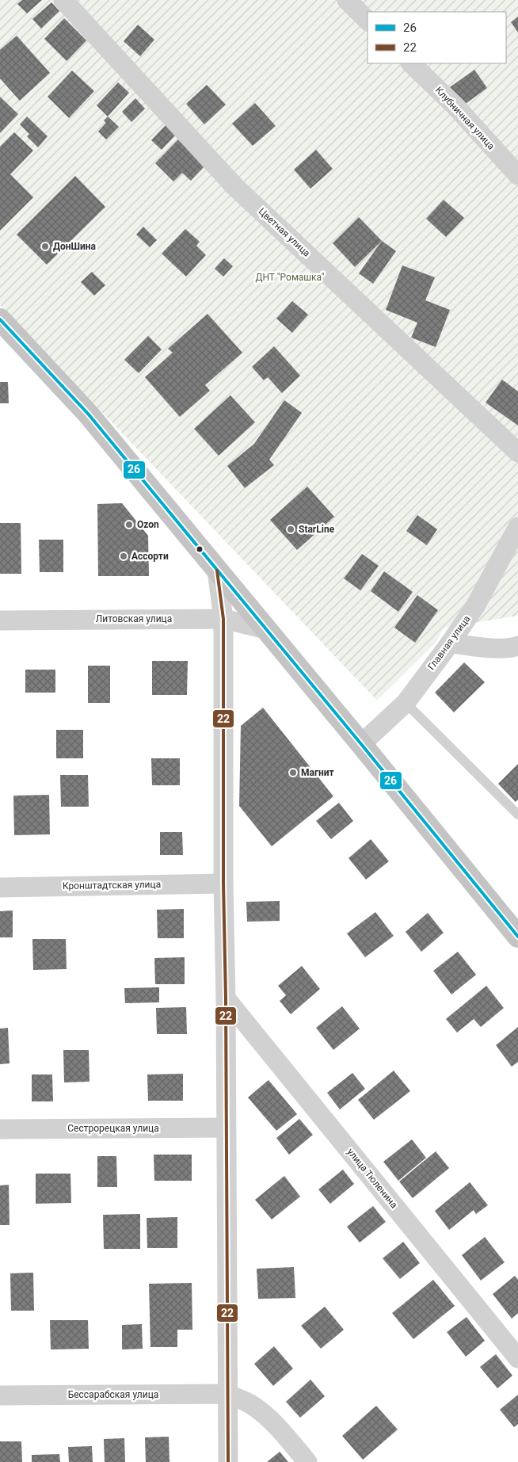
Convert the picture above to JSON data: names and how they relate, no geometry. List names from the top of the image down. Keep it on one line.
{"streets":{"street":["Клубничная улица","Цветная улица","Литовская улица","Главная улица","Кронштадтская улица","Сестрорецкая улица","улица Тюленина","Бессарабская улица"]},"parks":["ДНТ \"Ромашка\""],"places":["ДонШина","Ozon","StarLine","Ассорти","Магнит"],"lines":["transit line 26","transit line 22"],"legend":["26","22"]}
